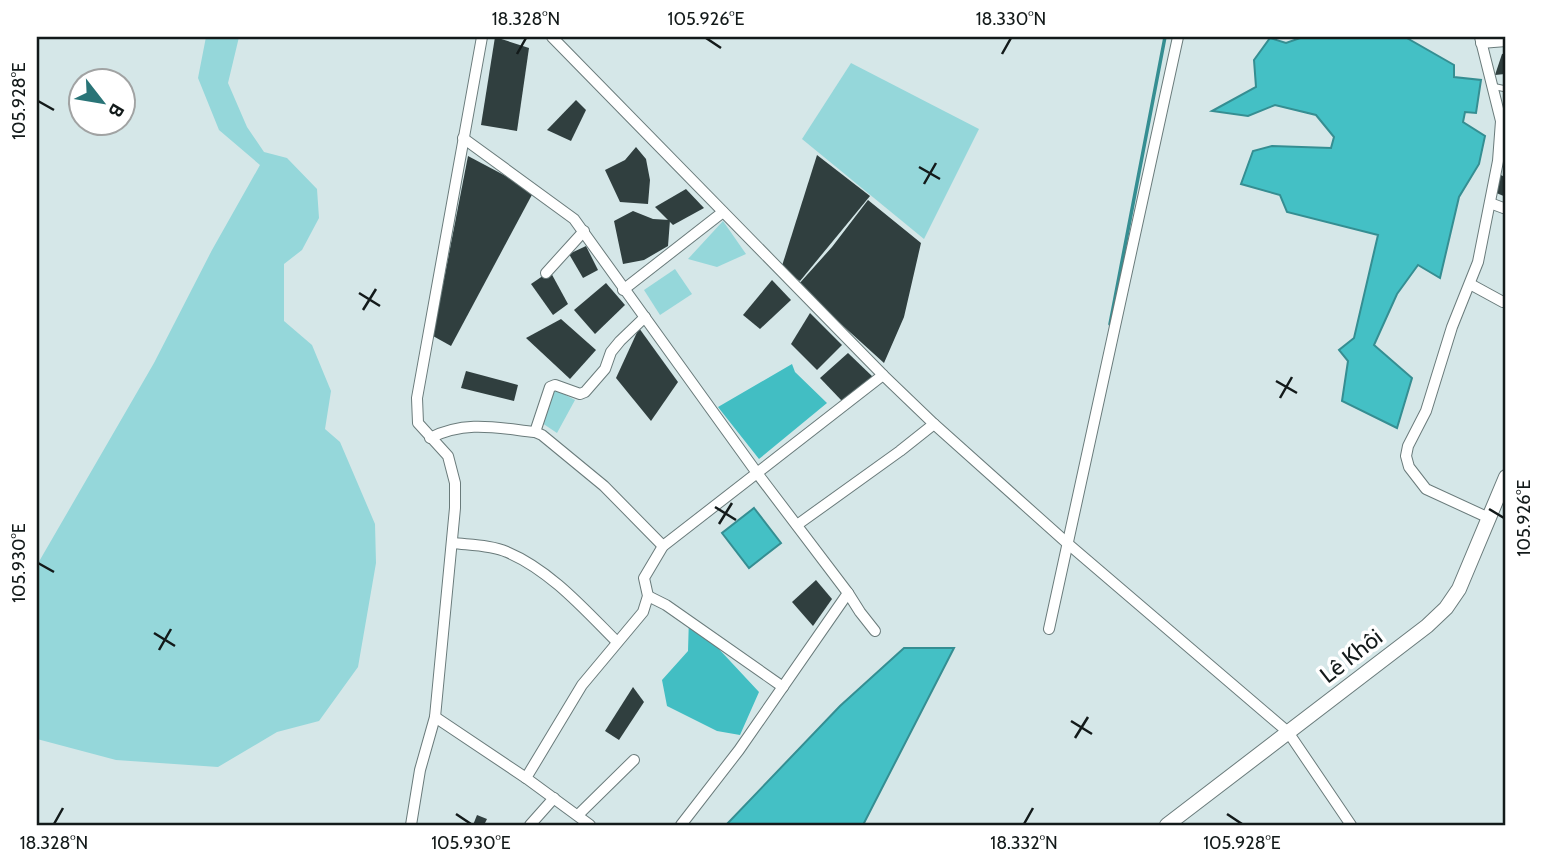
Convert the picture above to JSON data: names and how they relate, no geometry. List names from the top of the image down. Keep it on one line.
{"streets":{"street":["Lê Khôi"]},"north":"bottom right","coordinates":["18.328°N","105.926°E","18.330°N","105.928°E","105.930°E","18.332°N"]}
